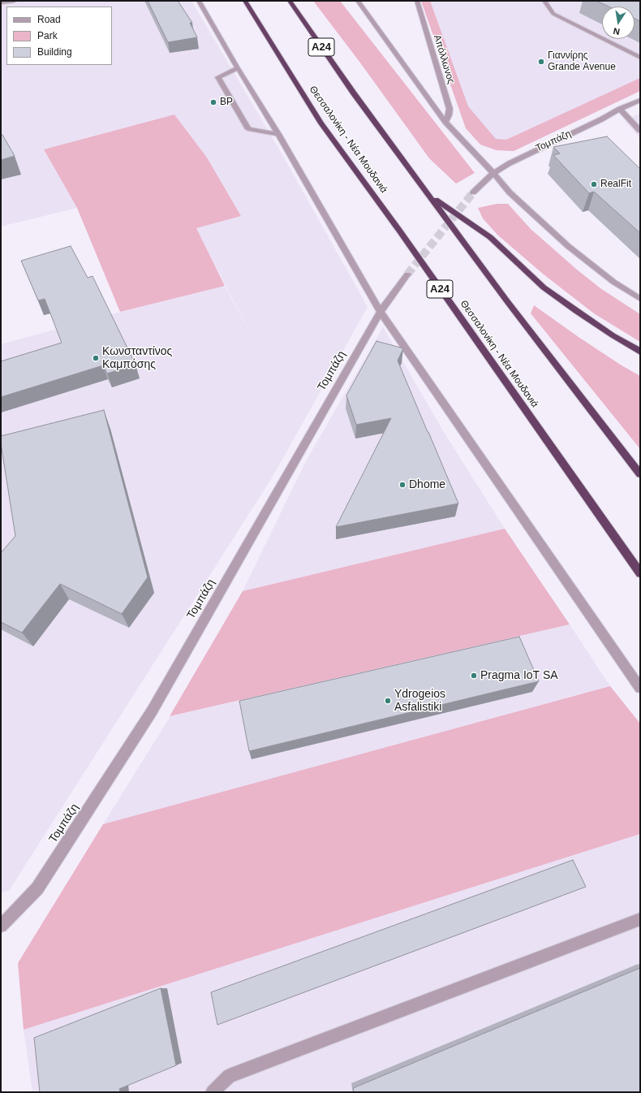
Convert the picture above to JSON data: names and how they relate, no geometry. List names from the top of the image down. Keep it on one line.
{"streets":{"highway":["Α24","Θεσσαλονίκη - Νέα Μουδανιά"],"street":["Απόλλωνος","Τομπάζη"]},"places":["Γιαννίρης Grande Avenue","BP","RealFit","Κωνσταντίνος Καμπόσης","Dhome","Pragma IoT SA","Ydrogeios Asfalistiki"],"legend":["Road","Park","Building"],"north":"bottom"}
